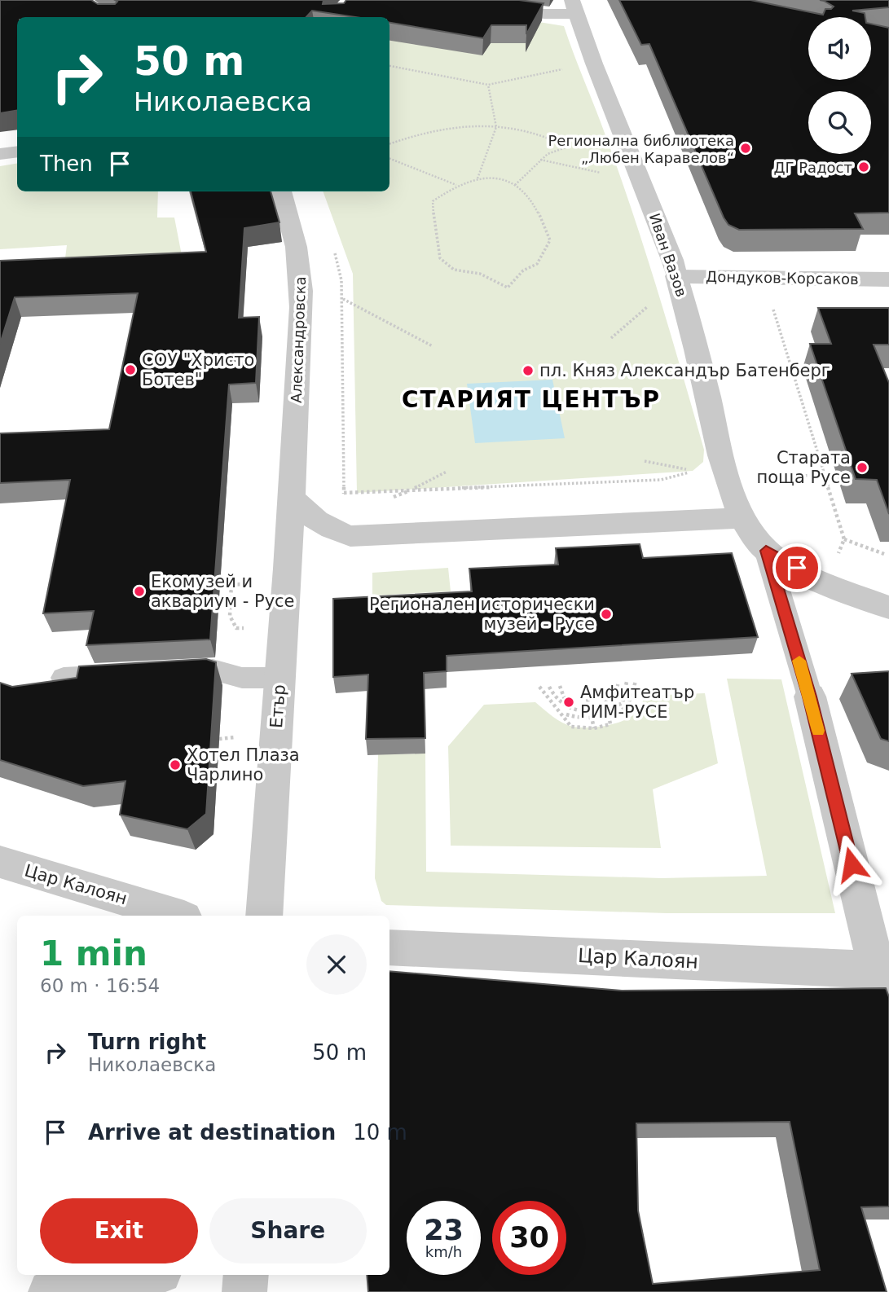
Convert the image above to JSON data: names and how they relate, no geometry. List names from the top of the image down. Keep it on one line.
{"streets":{"street":["Иван Вазов","Дондуков-Корсаков","Александровска","Етър","Цар Калоян"]},"crossings":[["Иван Вазов","Дондуков-Корсаков"],["Александровска","Етър"]],"districts":["СТАРИЯТ ЦЕНТЪР"],"places":["Регионална библиотека „Любен Каравелов“","ДГ Радост","СОУ \"Христо Ботев\"","пл. Княз Александър Батенберг","Старата поща Русе","Екомузей и аквариум - Русе","Регионален исторически музей - Русе","Амфитеатър РИМ-РУСЕ","Хотел Плаза Чарлино"],"page":{"turn":["50 m","Николаевска"],"then":"Then","heading":["1 min","60 m · 16:54"],"list":[{"name":"Turn right","note":"Николаевска","value":"50 m"},{"name":"Arrive at destination","value":"10 m"}],"buttons":["Exit","Share"],"speed":"23 km/h","limit":"30"}}
